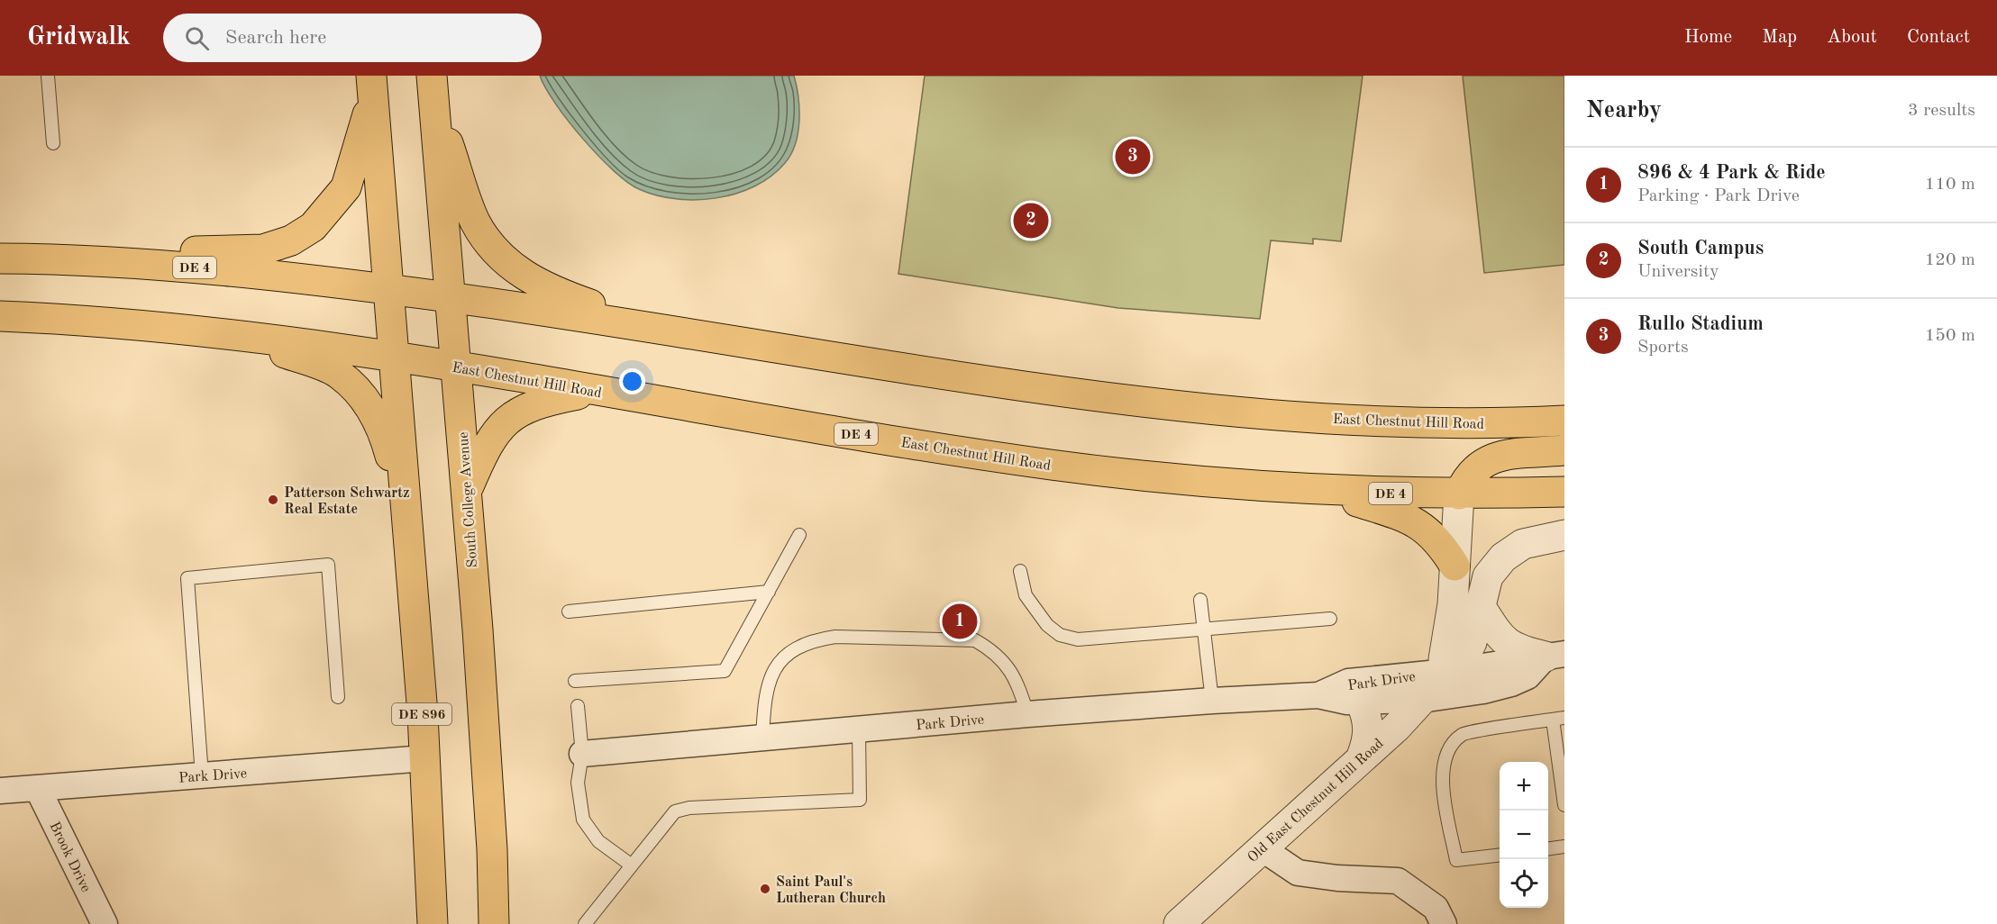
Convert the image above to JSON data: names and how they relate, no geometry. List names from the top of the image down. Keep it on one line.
{"streets":{"main road":["DE 4","East Chestnut Hill Road","South College Avenue","DE 896"],"street":["Park Drive","Old East Chestnut Hill Road","Brook Drive"]},"crossings":[["DE 4","East Chestnut Hill Road"],["DE 4","South College Avenue"],["DE 4","DE 896"],["East Chestnut Hill Road","South College Avenue"],["Park Drive","DE 896"],["Park Drive","Old East Chestnut Hill Road"],["Park Drive","Brook Drive"]],"places":["Patterson Schwartz Real Estate","Saint Paul's Lutheran Church"],"page":{"header":"Gridwalk","search":"Search here","nav":["Home","Map","About","Contact"],"heading":["Nearby","3 results"],"pins":["3","2","1"],"list":[{"mark":"1","name":"896 & 4 Park & Ride","note":"Parking · Park Drive","value":"110 m"},{"mark":"2","name":"South Campus","note":"University","value":"120 m"},{"mark":"3","name":"Rullo Stadium","note":"Sports","value":"150 m"}],"map_buttons":["+","−"]}}
